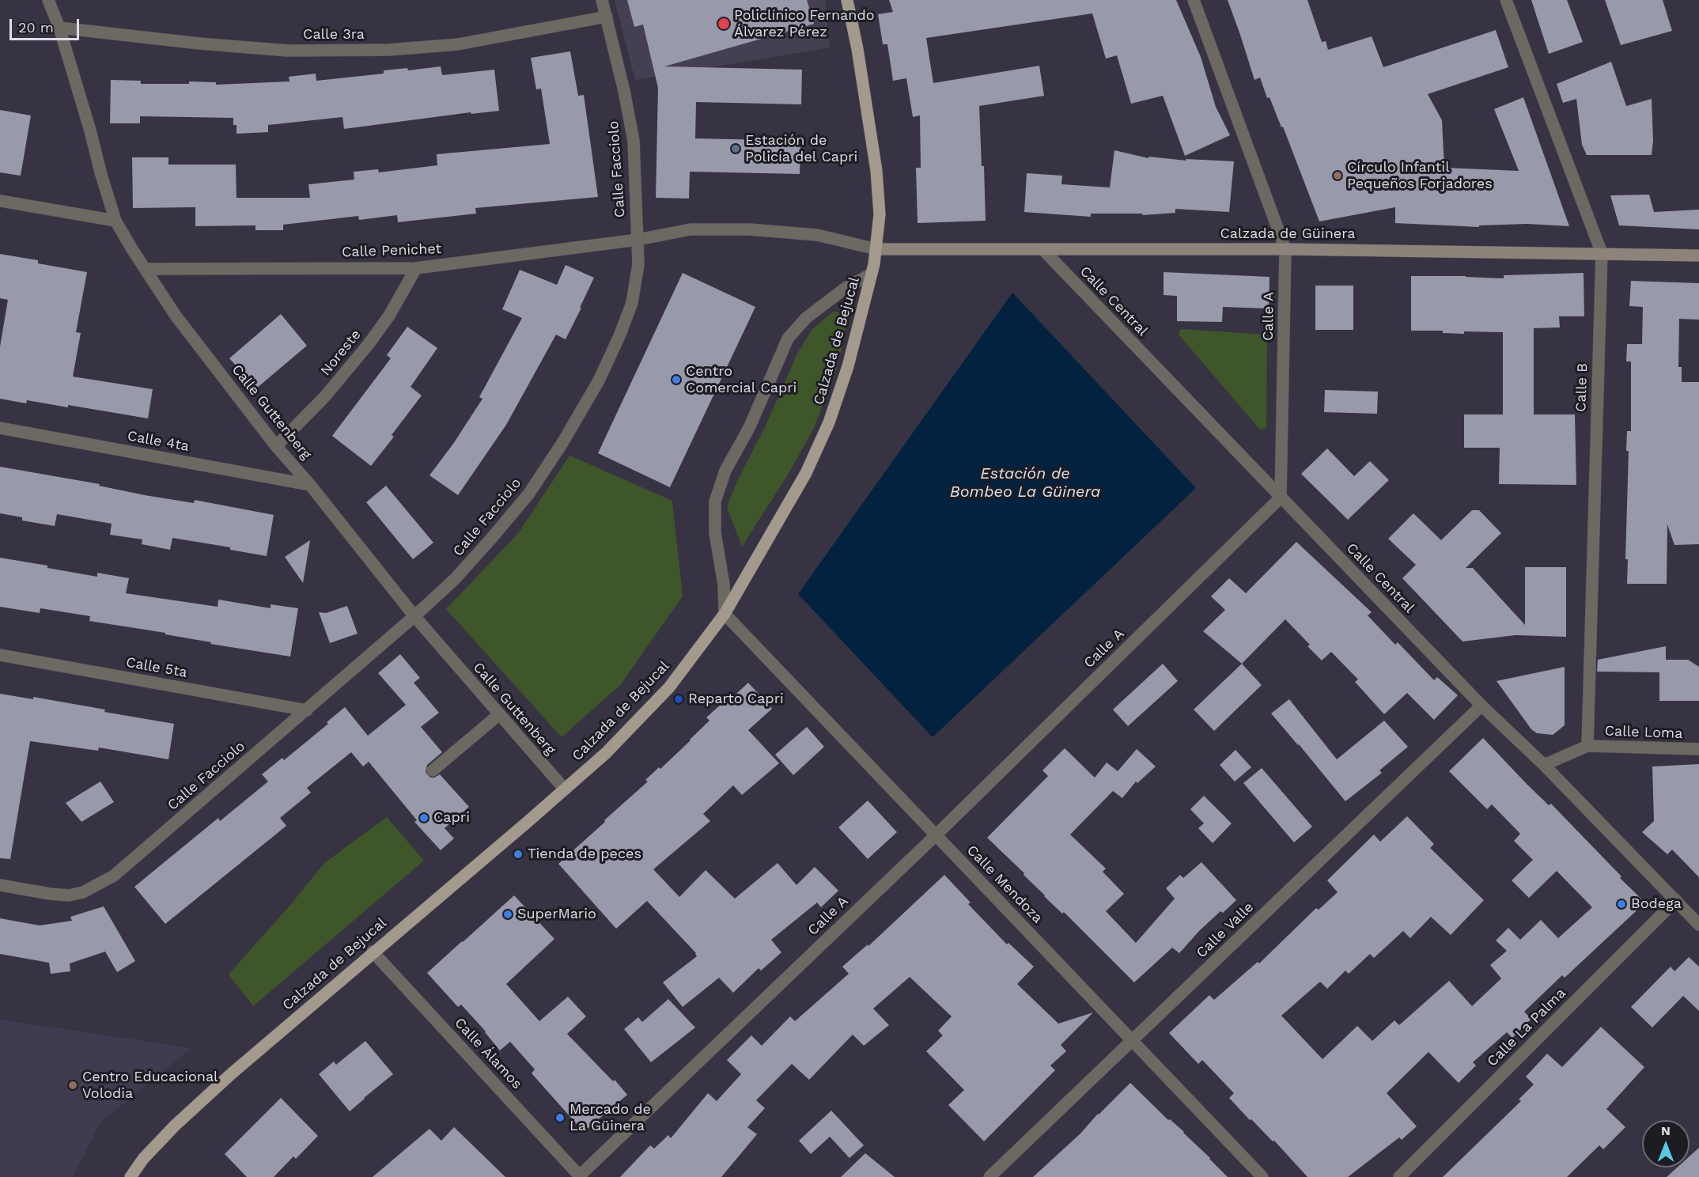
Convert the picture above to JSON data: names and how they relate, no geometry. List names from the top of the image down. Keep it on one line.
{"streets":{"main road":["Calzada de Güinera","Calzada de Bejucal"],"street":["Calle 3ra","Calle Facciolo","Calle Penichet","Calle Central","Calle A","Noreste","Calle B","Calle Guttenberg","Calle 4ta","Calle 5ta","Calle Loma","Calle Mendoza","Calle Valle","Calle La Palma","Calle Álamos"]},"crossings":[["Calle 3ra","Calle Facciolo"],["Calle 3ra","Calle Guttenberg"],["Calle Facciolo","Calle Penichet"],["Calle Facciolo","Calle Guttenberg"],["Calle Facciolo","Calle 5ta"],["Calzada de Güinera","Calle Penichet"],["Calzada de Güinera","Calle Central"],["Calzada de Güinera","Calle A"],["Calzada de Güinera","Calzada de Bejucal"],["Calzada de Güinera","Calle B"],["Calle Penichet","Calzada de Bejucal"],["Calle Penichet","Noreste"],["Calle Penichet","Calle Guttenberg"],["Calle Central","Calle A"],["Calle Central","Calle Valle"],["Calle Central","Calle La Palma"],["Calle A","Calle Mendoza"],["Calle A","Calle Álamos"],["Calzada de Bejucal","Calle Guttenberg"],["Calzada de Bejucal","Calle Mendoza"],["Calzada de Bejucal","Calle Álamos"],["Noreste","Calle Guttenberg"],["Calle B","Calle Loma"],["Calle Guttenberg","Calle 4ta"],["Calle Mendoza","Calle Valle"]],"water":["Estación de Bombeo La Güinera"],"places":["Policlínico Fernando Álvarez Pérez","Estación de Policía del Capri","Círculo Infantil Pequeños Forjadores","Centro Comercial Capri","Reparto Capri","Capri","Tienda de peces","Bodega","SuperMario","Centro Educacional Volodia","Mercado de La Güinera"],"scale_bar":"20 m","north":"top"}
